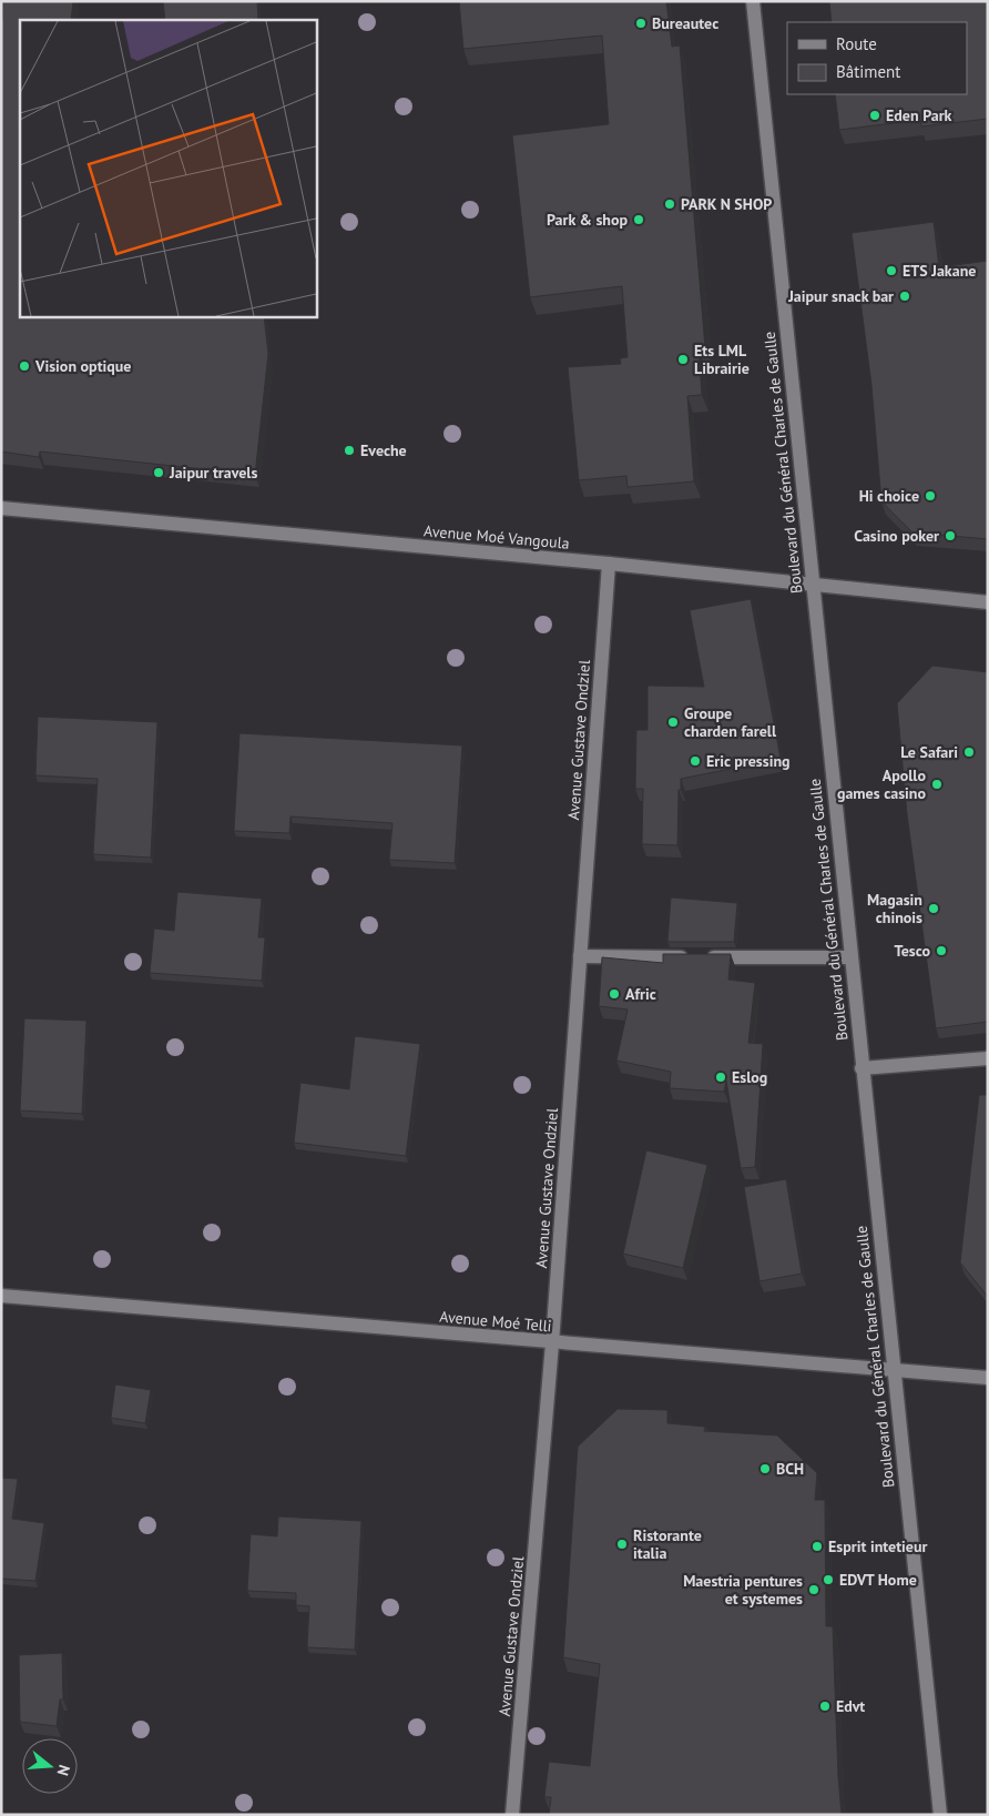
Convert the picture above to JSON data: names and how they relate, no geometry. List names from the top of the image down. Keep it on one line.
{"streets":{"street":["Boulevard du Général Charles de Gaulle","Avenue Moé Vangoula","Avenue Gustave Ondziel","Avenue Moé Telli"]},"crossings":[["Boulevard du Général Charles de Gaulle","Avenue Moé Vangoula"],["Boulevard du Général Charles de Gaulle","Avenue Moé Telli"],["Avenue Moé Vangoula","Avenue Gustave Ondziel"],["Avenue Gustave Ondziel","Avenue Moé Telli"]],"places":["Bureautec","Eden Park","PARK N SHOP","Park & shop","ETS Jakane","Jaipur snack bar","Ets LML Librairie","Vision optique","Eveche","Jaipur travels","Hi choice","Casino poker","Groupe charden farell","Le Safari","Eric pressing","Apollo games casino","Magasin chinois","Tesco","Afric","Eslog","BCH","Ristorante italia","Esprit intetieur","EDVT Home","Maestria pentures et systemes","Edvt"],"legend":["Route","Bâtiment"],"north":"right"}
